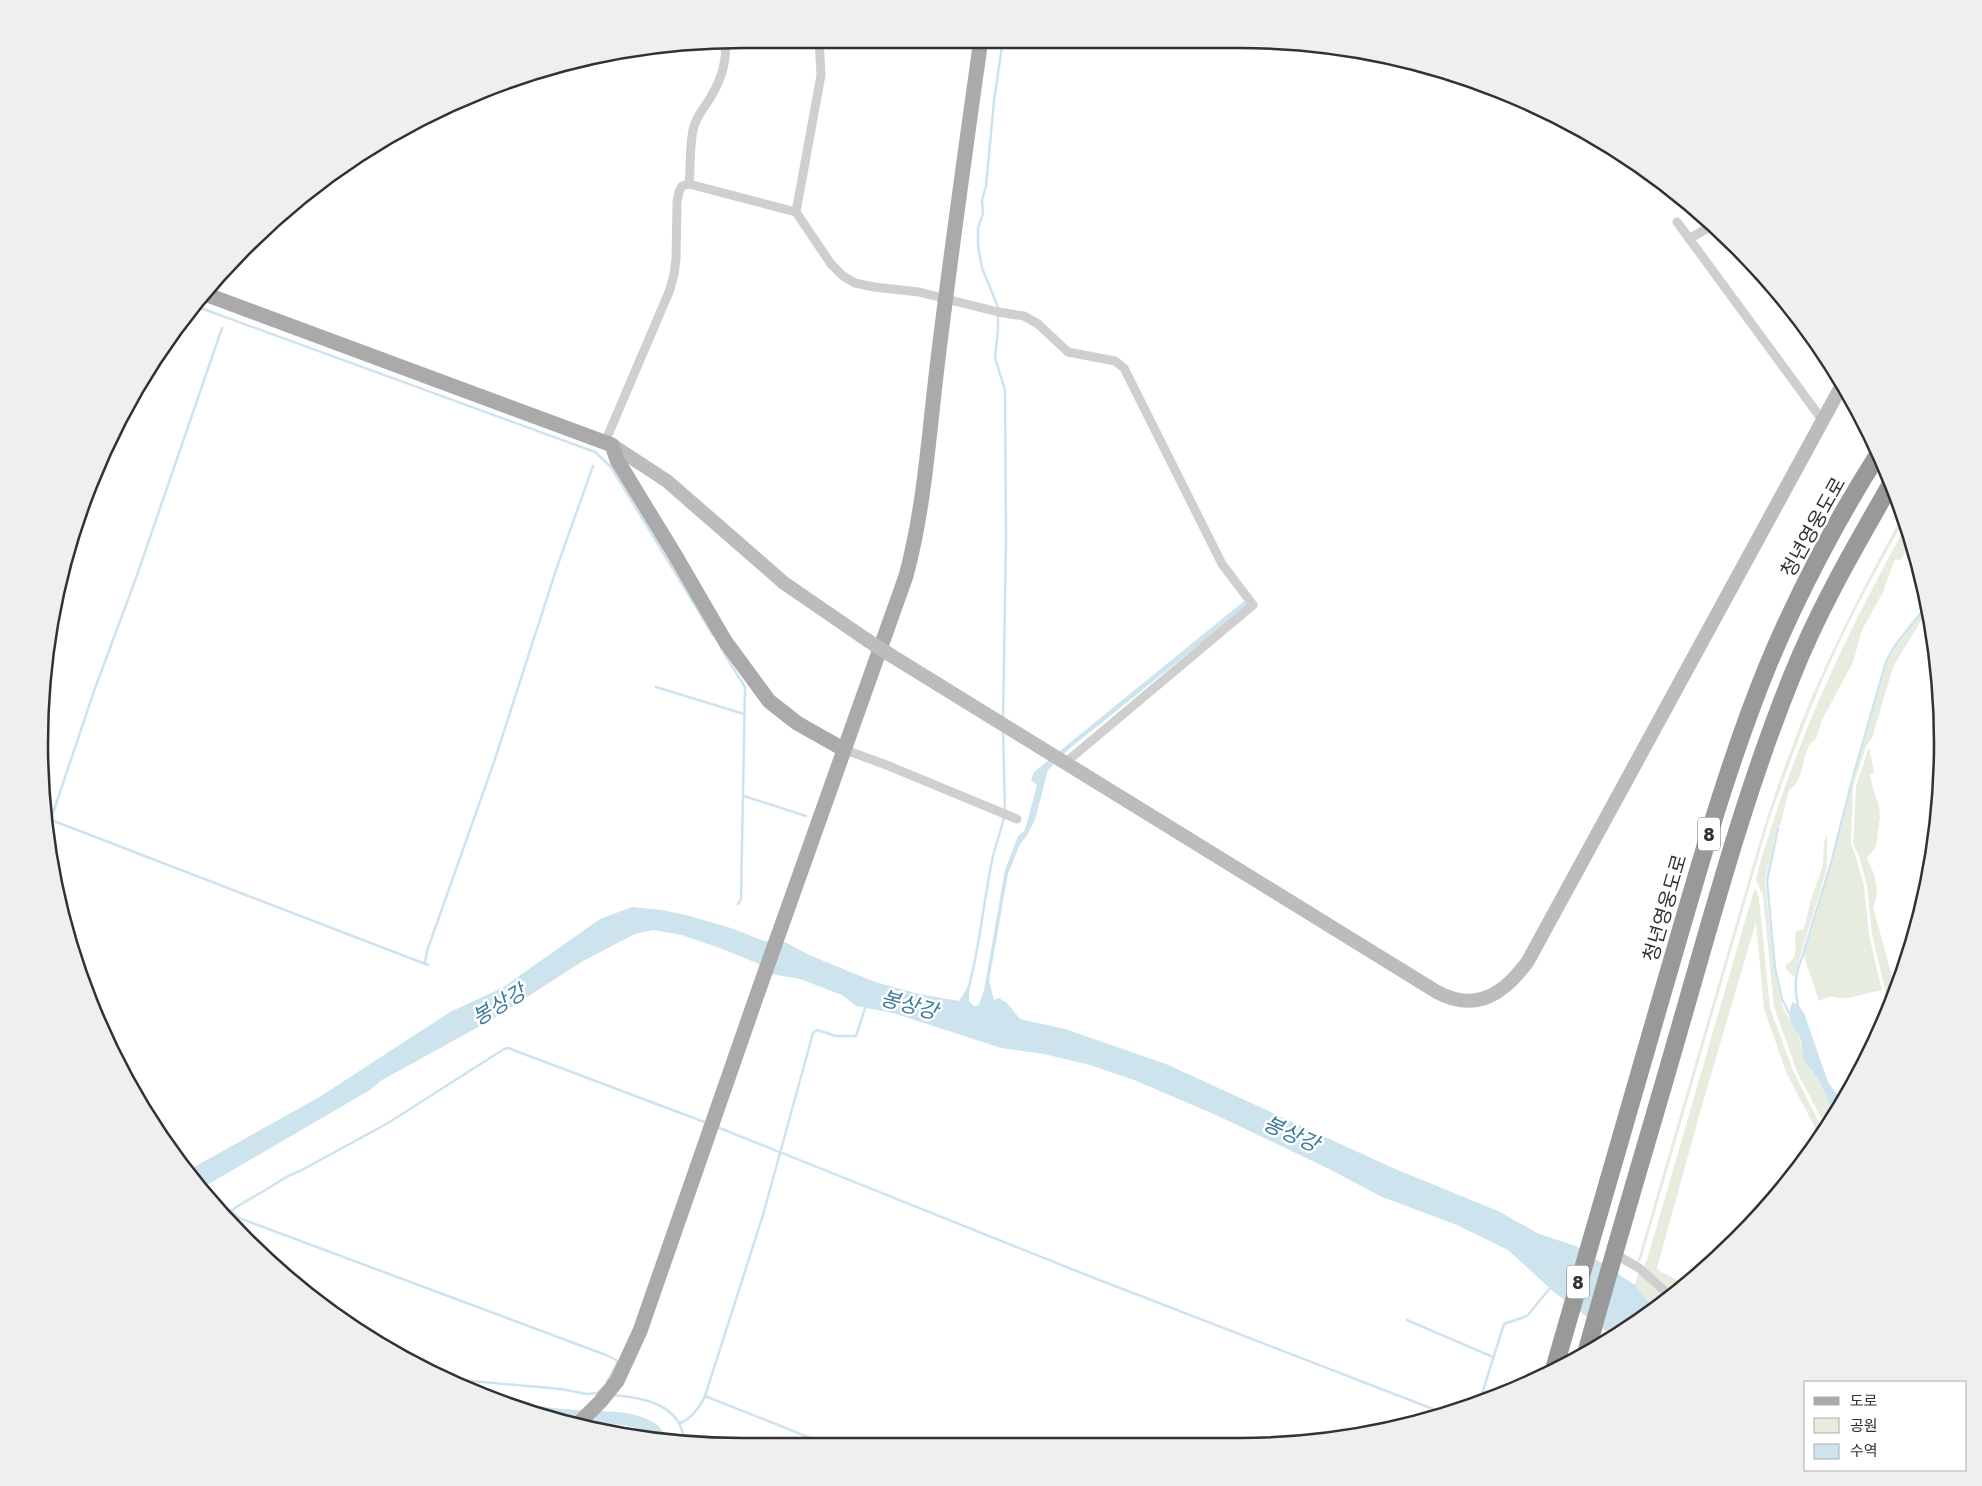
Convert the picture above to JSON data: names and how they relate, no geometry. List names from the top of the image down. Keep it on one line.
{"streets":{"highway":["청년영웅도로","8"]},"water":["봉상강"],"legend":["도로","공원","수역"]}
